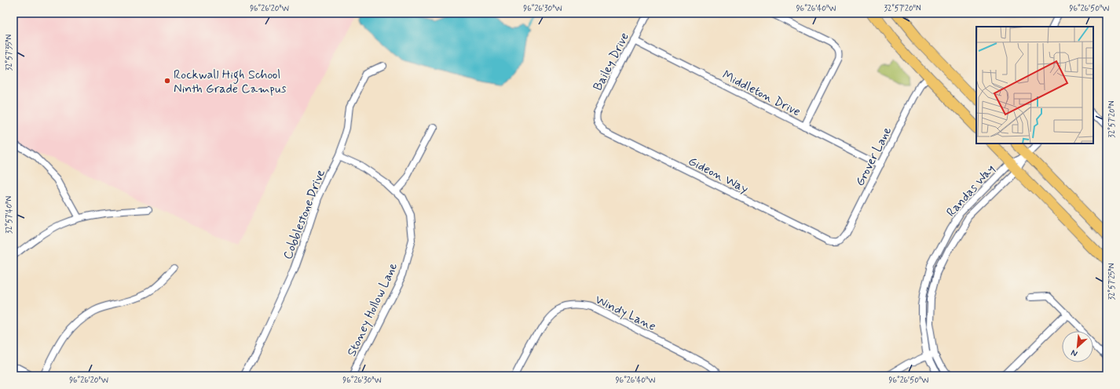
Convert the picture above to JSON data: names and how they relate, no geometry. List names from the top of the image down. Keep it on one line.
{"streets":{"street":["Bailey Drive","Middleton Drive","Grover Lane","Gideon Way","Randas Way","Cobblestone Drive","Stoney Hollow Lane","Windy Lane"]},"crossings":[["Bailey Drive","Middleton Drive"],["Bailey Drive","Gideon Way"],["Middleton Drive","Grover Lane"],["Grover Lane","Gideon Way"],["Cobblestone Drive","Stoney Hollow Lane"]],"places":["Rockwall High School Ninth Grade Campus"],"north":"bottom left","coordinates":["96°26'20\"W","96°26'30\"W","96°26'40\"W","32°57'20\"N","96°26'50\"W","32°57'35\"N","32°57'40\"N","32°57'25\"N"]}
